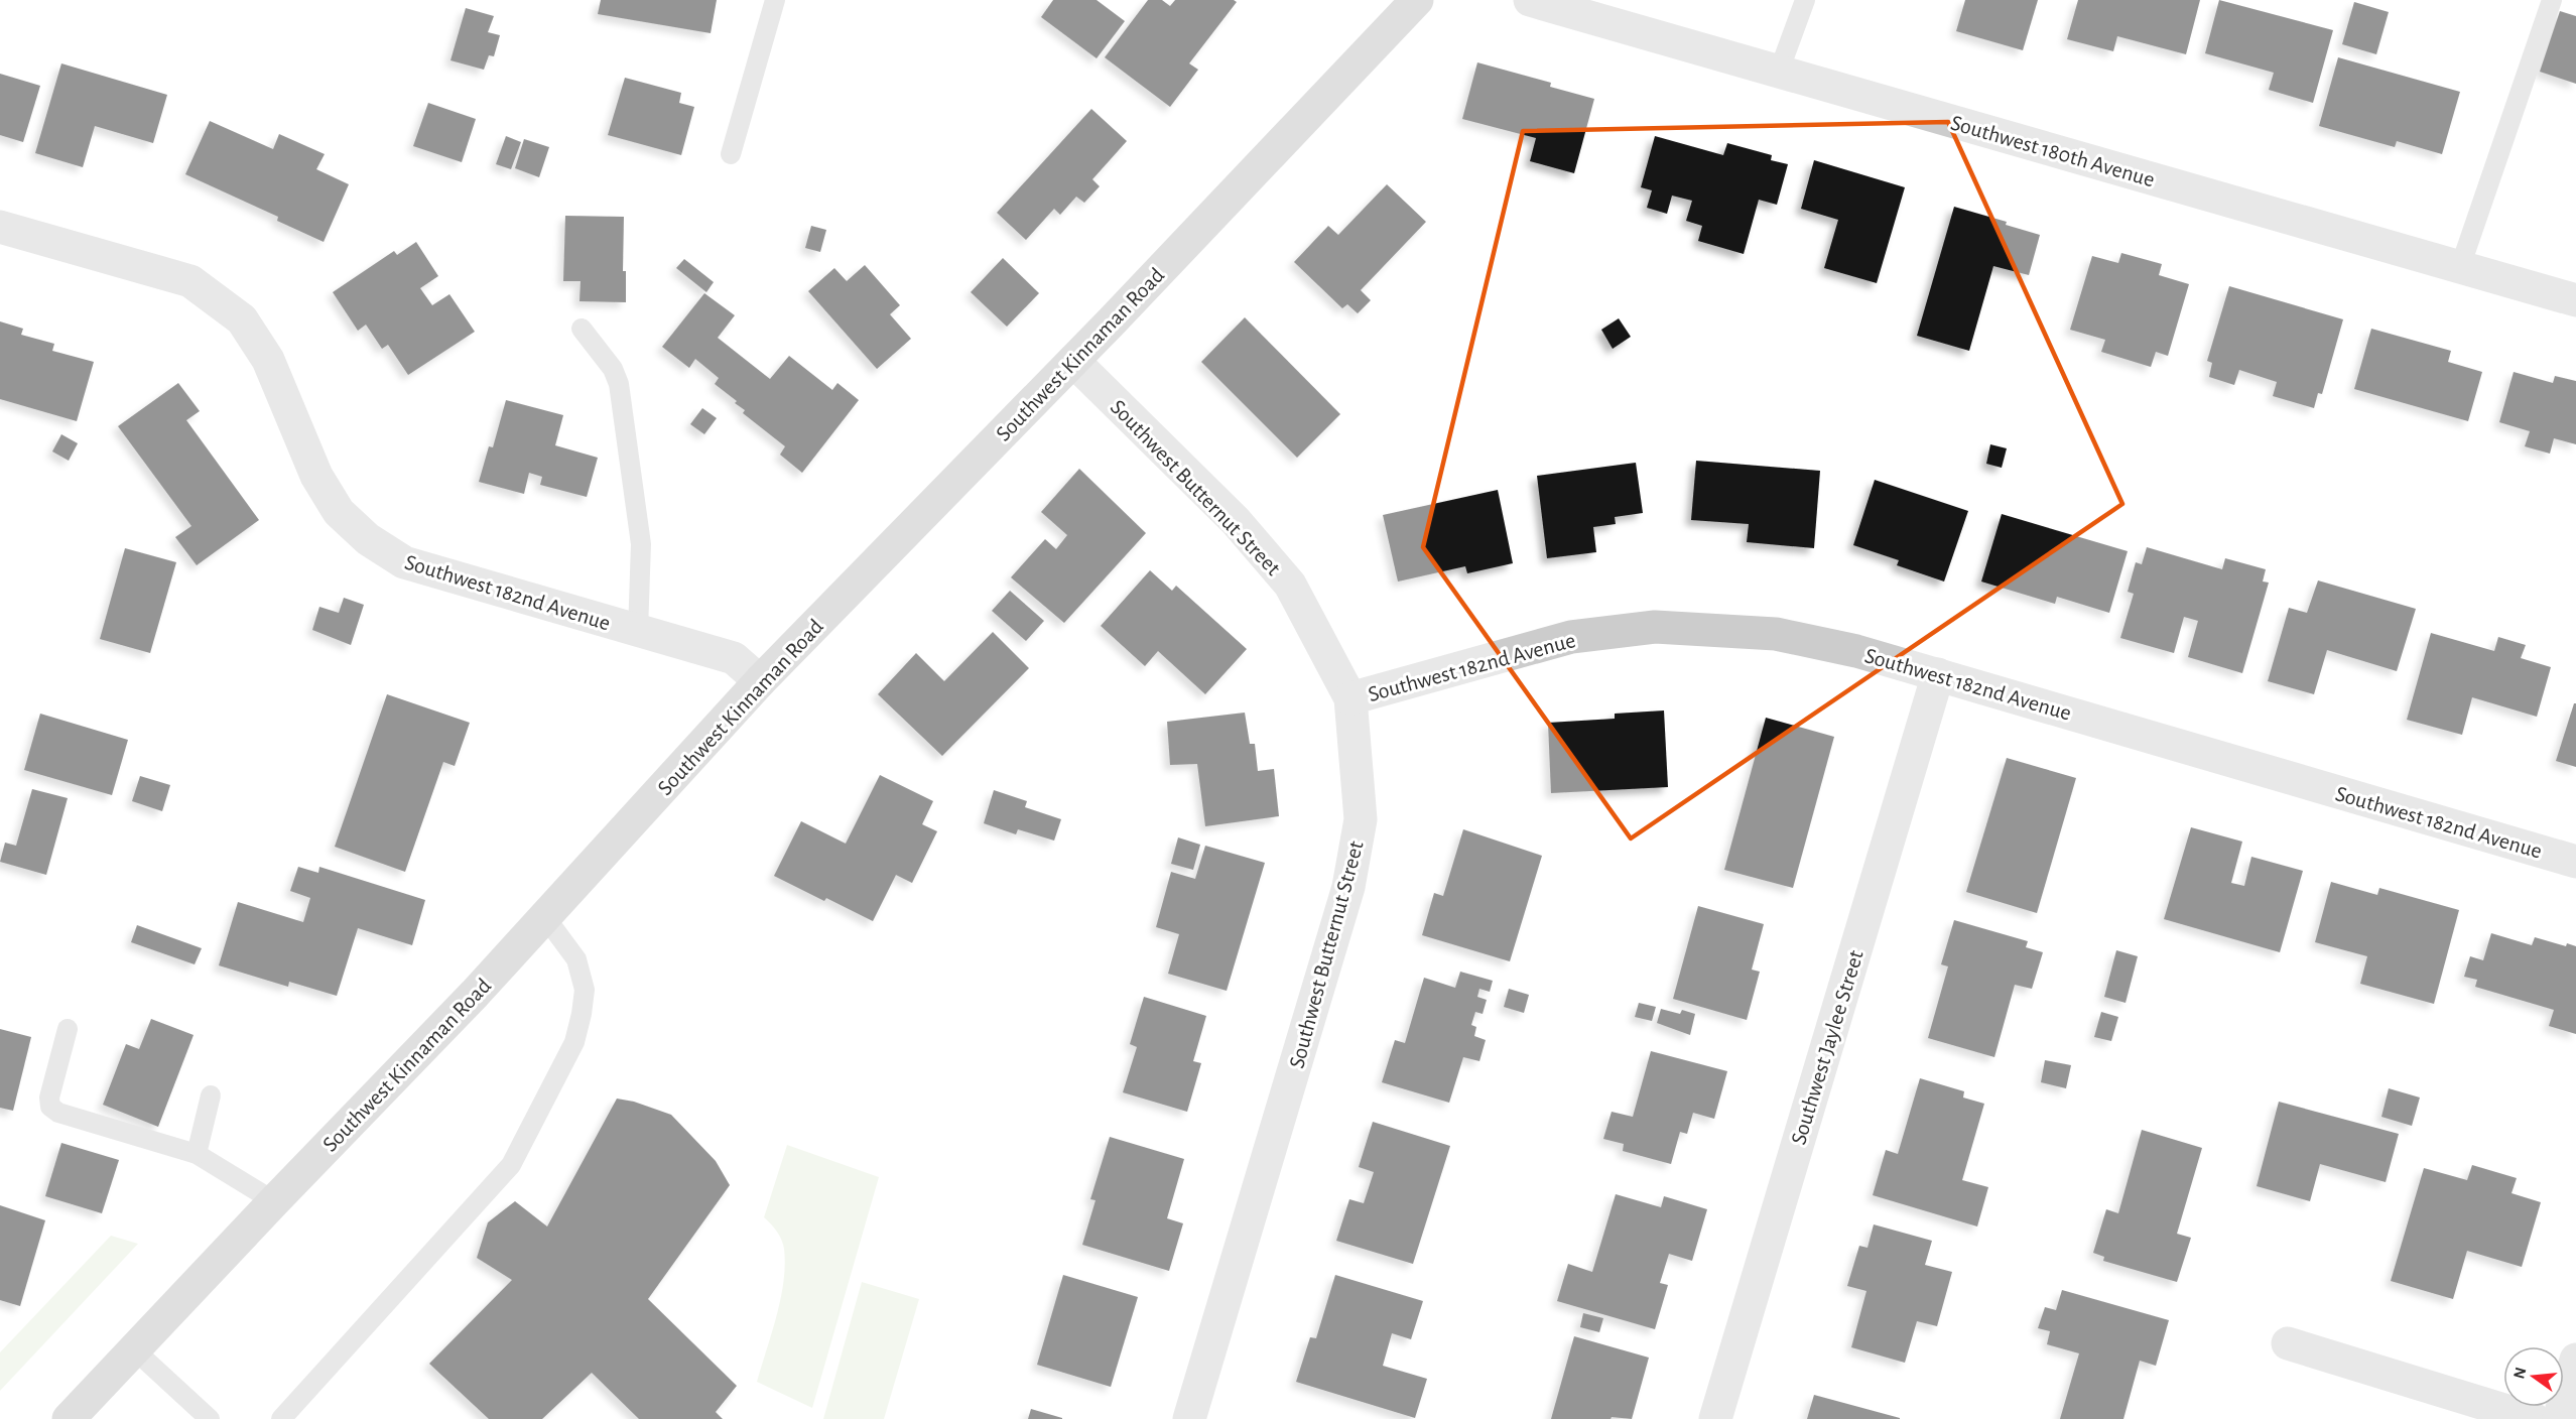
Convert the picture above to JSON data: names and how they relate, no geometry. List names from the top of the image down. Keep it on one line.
{"streets":{"main road":["Southwest Kinnaman Road"],"street":["Southwest 180th Avenue","Southwest Butternut Street","Southwest 182nd Avenue","Southwest Jaylee Street"]},"crossings":[["Southwest Kinnaman Road","Southwest Butternut Street"],["Southwest Kinnaman Road","Southwest 182nd Avenue"],["Southwest Butternut Street","Southwest 182nd Avenue"],["Southwest 182nd Avenue","Southwest Jaylee Street"]],"north":"left"}
